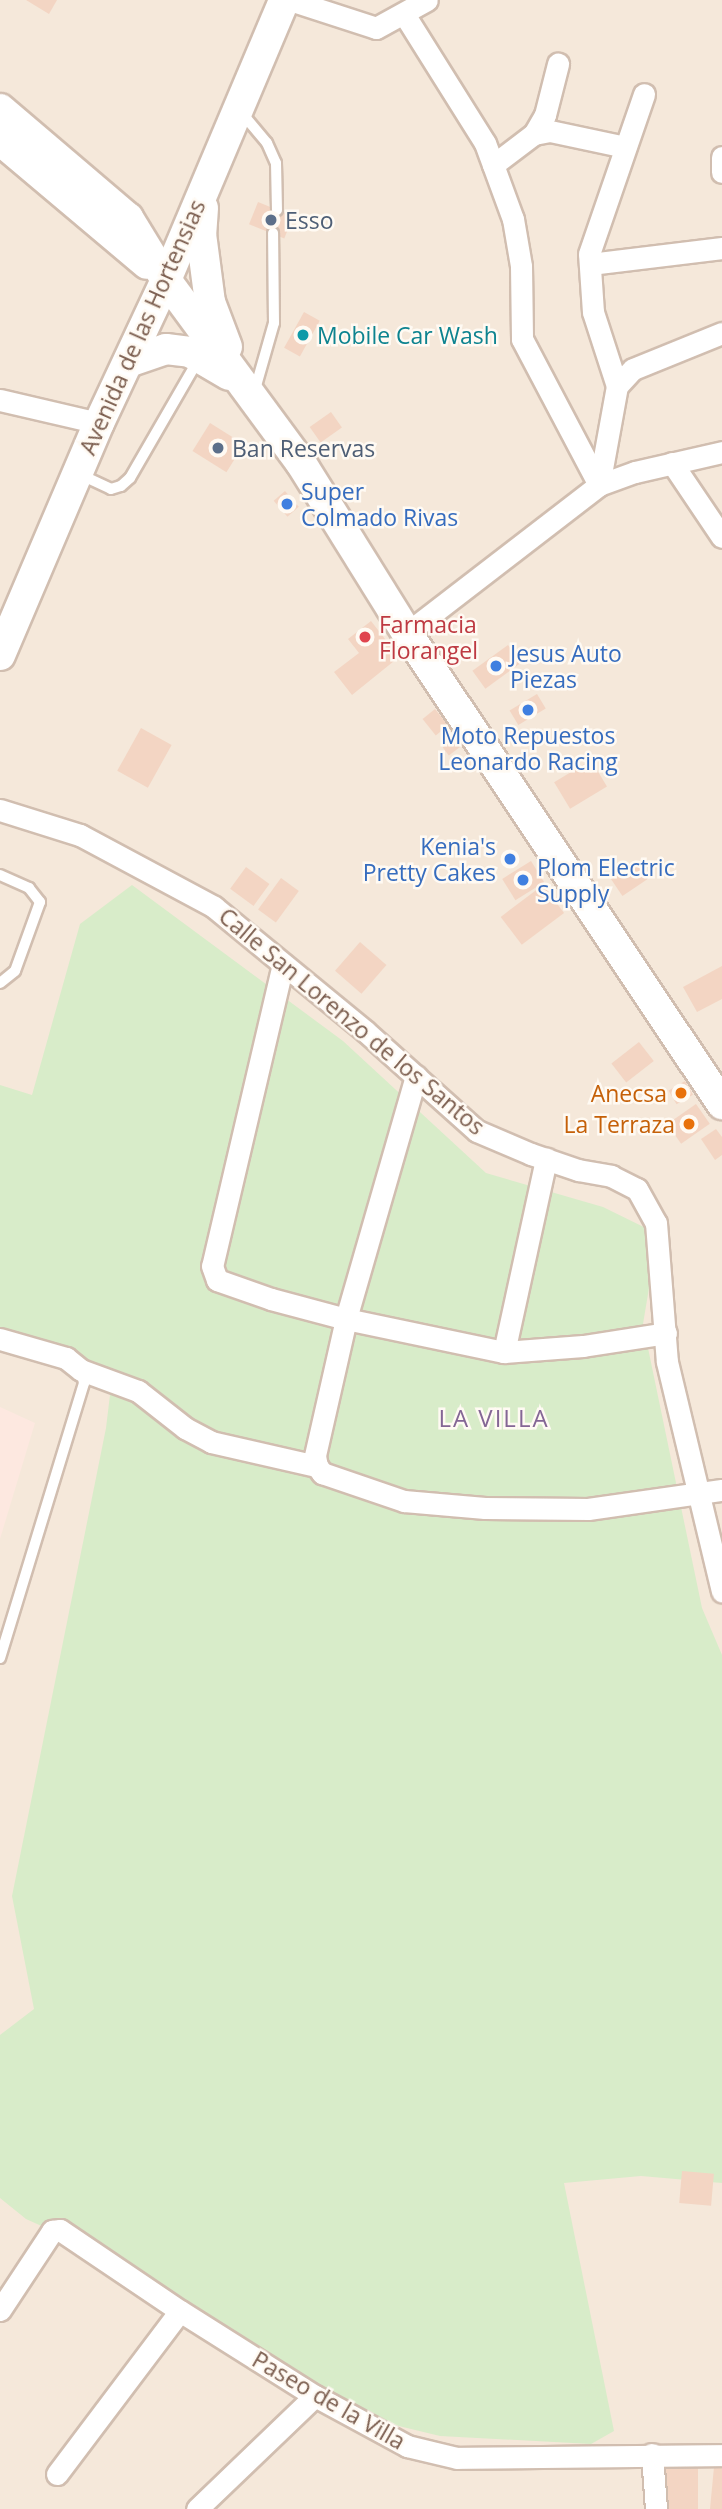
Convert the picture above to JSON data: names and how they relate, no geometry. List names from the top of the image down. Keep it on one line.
{"streets":{"main road":["Avenida de las Hortensias"],"street":["Calle San Lorenzo de los Santos","Paseo de la Villa"]},"districts":["LA VILLA"],"places":["Esso","Mobile Car Wash","Ban Reservas","Super Colmado Rivas","Farmacia Florangel","Jesus Auto Piezas","Moto Repuestos Leonardo Racing","Kenia's Pretty Cakes","Plom Electric Supply","Anecsa","La Terraza"]}
